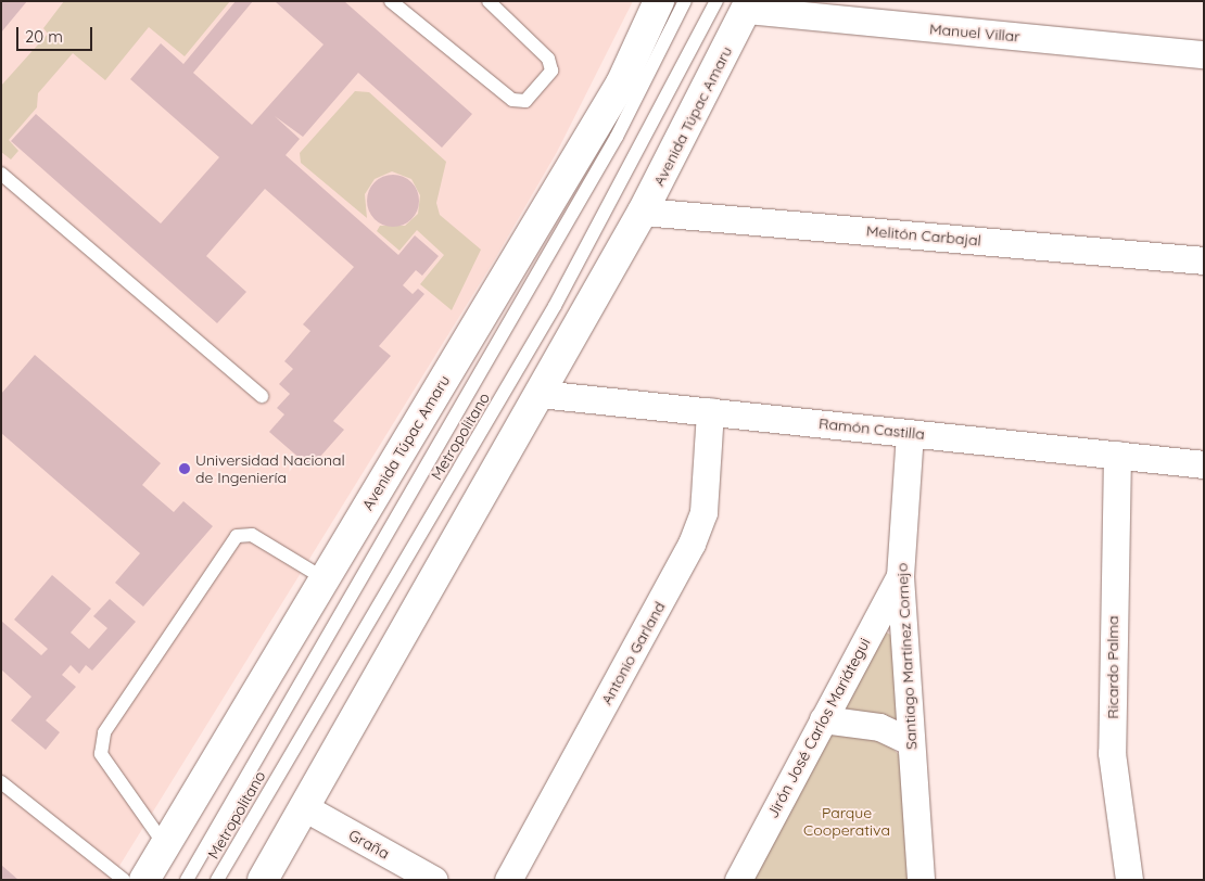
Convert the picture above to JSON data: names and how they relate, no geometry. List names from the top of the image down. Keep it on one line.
{"streets":{"main road":["Avenida Túpac Amaru"],"street":["Manuel Villar","Melitón Carbajal","Ramón Castilla","Antonio Garland","Santiago Martínez Cornejo","Ricardo Palma","Jirón José Carlos Mariátegui","Graña"],"lane":["Metropolitano"]},"crossings":[["Manuel Villar","Avenida Túpac Amaru"],["Avenida Túpac Amaru","Melitón Carbajal"],["Avenida Túpac Amaru","Ramón Castilla"],["Avenida Túpac Amaru","Graña"],["Ramón Castilla","Antonio Garland"],["Ramón Castilla","Santiago Martínez Cornejo"],["Ramón Castilla","Ricardo Palma"],["Santiago Martínez Cornejo","Jirón José Carlos Mariátegui"]],"parks":["Parque Cooperativa"],"places":["Universidad Nacional de Ingeniería"],"scale_bar":"20 m"}
